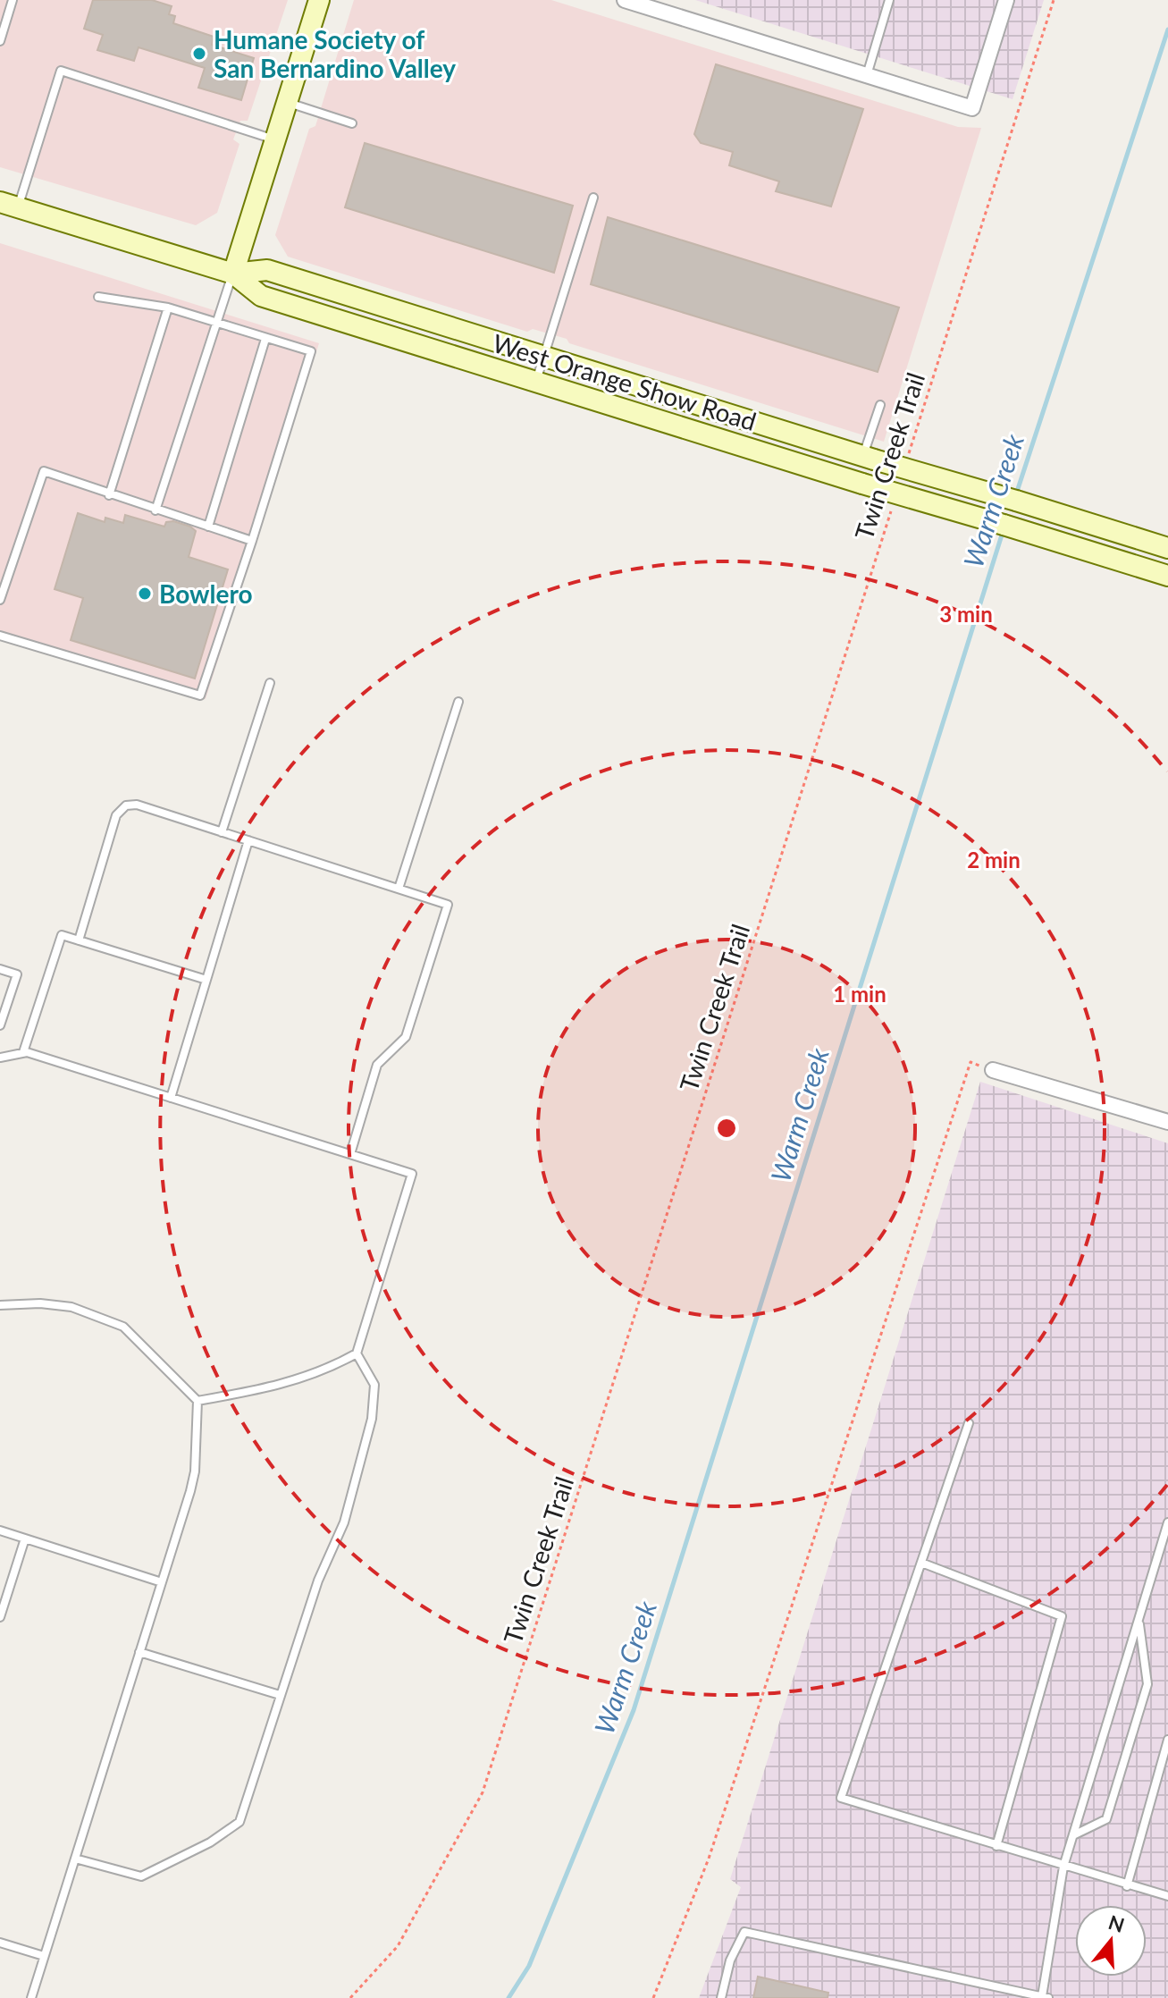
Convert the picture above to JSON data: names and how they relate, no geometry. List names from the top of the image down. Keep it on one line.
{"streets":{"main road":["West Orange Show Road"],"path":["Twin Creek Trail"]},"water":["Warm Creek"],"places":["Humane Society of San Bernardino Valley","Bowlero"],"north":"top","rings":["3 min","2 min","1 min"]}
